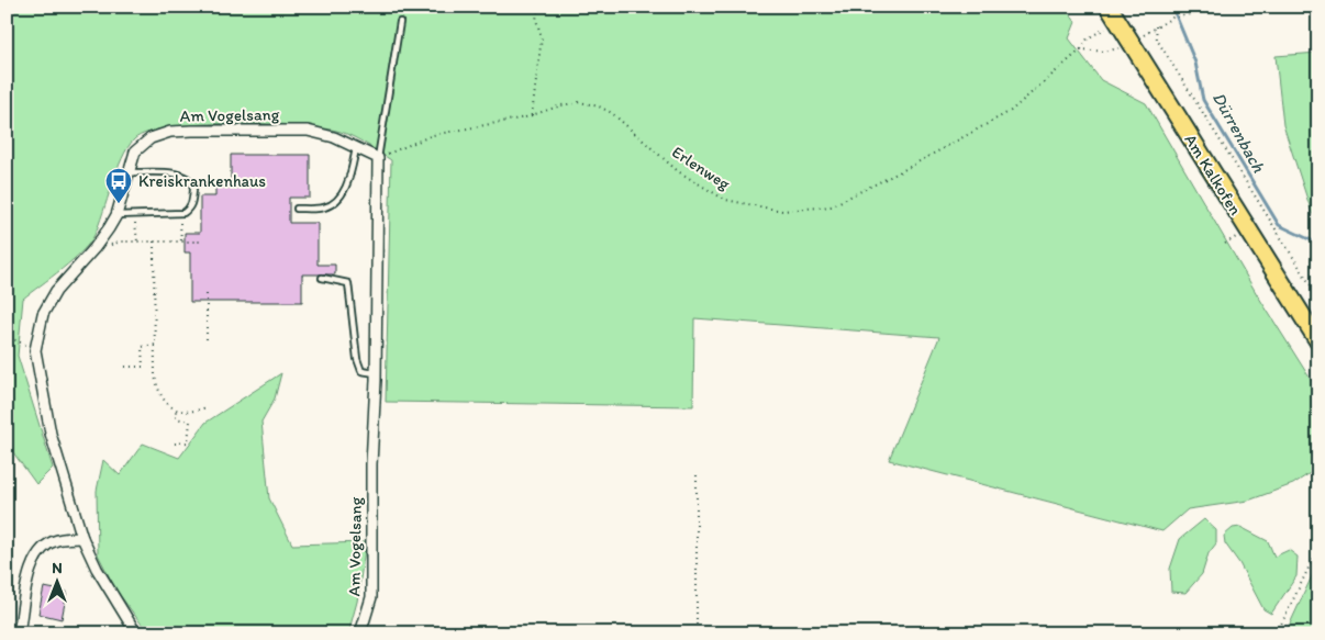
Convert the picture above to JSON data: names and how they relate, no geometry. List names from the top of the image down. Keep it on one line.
{"streets":{"main road":["Am Kalkofen"],"street":["Am Vogelsang"],"path":["Erlenweg"]},"crossings":[["Am Vogelsang","Erlenweg"],["Erlenweg","Am Kalkofen"]],"water":["Dürrenbach"],"places":{"bus stop":["Kreiskrankenhaus"]},"north":"top"}
